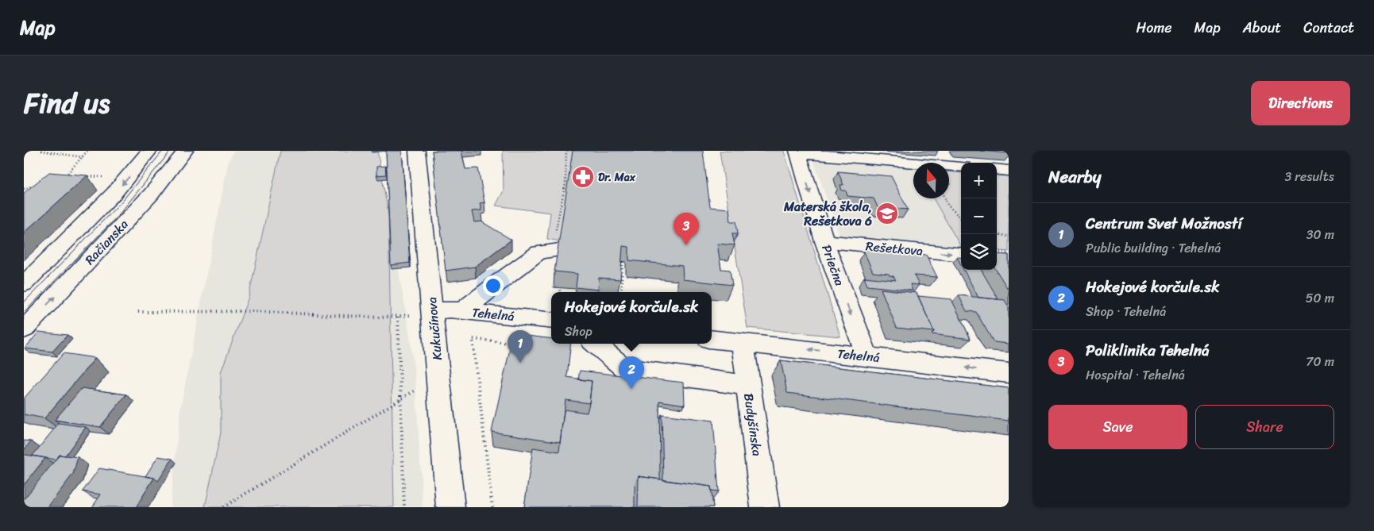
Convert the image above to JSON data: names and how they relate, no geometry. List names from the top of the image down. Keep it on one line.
{"streets":{"street":["Račianska","Rešetkova","Priečna","Tehelná","Kukučínova","Budyšínska"]},"crossings":[["Rešetkova","Priečna"],["Priečna","Tehelná"],["Tehelná","Kukučínova"],["Tehelná","Budyšínska"]],"one_way":["Priečna"],"places":{"pharmacy":["Dr. Max"],"school or university":["Materská škola, Rešetkova 6"]},"north":"top","page":{"header":"Map","nav":["Home","Map","About","Contact"],"title":"Find us","buttons":["Directions",["Save","Share"]],"heading":["Nearby","3 results"],"map_buttons":["+","−"],"list":[{"mark":"1","name":"Centrum Svet Možností","note":"Public building · Tehelná","value":"30 m"},{"mark":"2","name":"Hokejové korčule.sk","note":"Shop · Tehelná","value":"50 m"},{"mark":"3","name":"Poliklinika Tehelná","note":"Hospital · Tehelná","value":"70 m"}],"pins":["3","1","2"],"popup":["Hokejové korčule.sk","Shop"]}}
